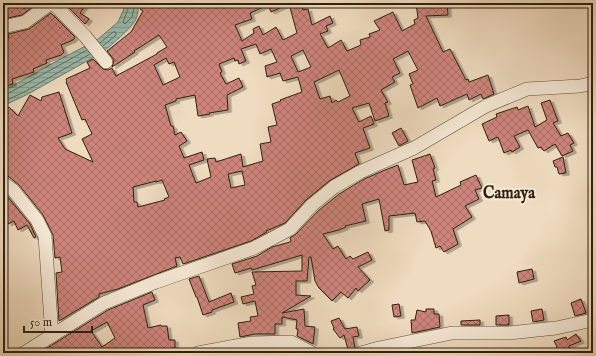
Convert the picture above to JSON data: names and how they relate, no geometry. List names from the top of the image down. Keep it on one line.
{"districts":["Camaya"],"scale_bar":"50 m"}
